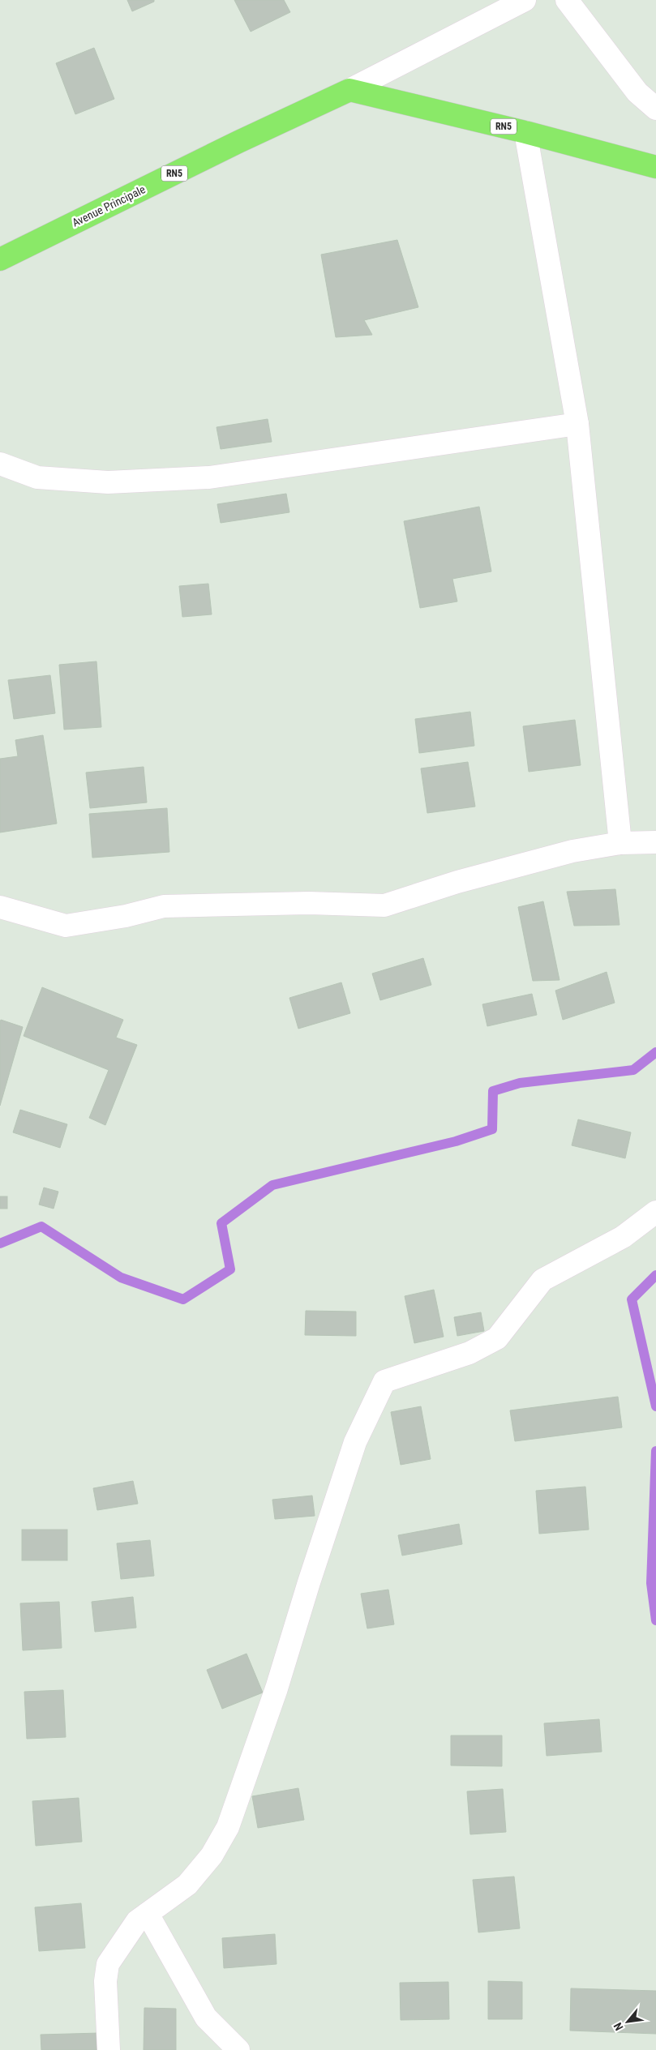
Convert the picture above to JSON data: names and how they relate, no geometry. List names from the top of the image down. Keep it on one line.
{"streets":{"highway":["RN5","Avenue Principale"]},"crossings":[["RN5","Avenue Principale"]],"north":"bottom left"}
